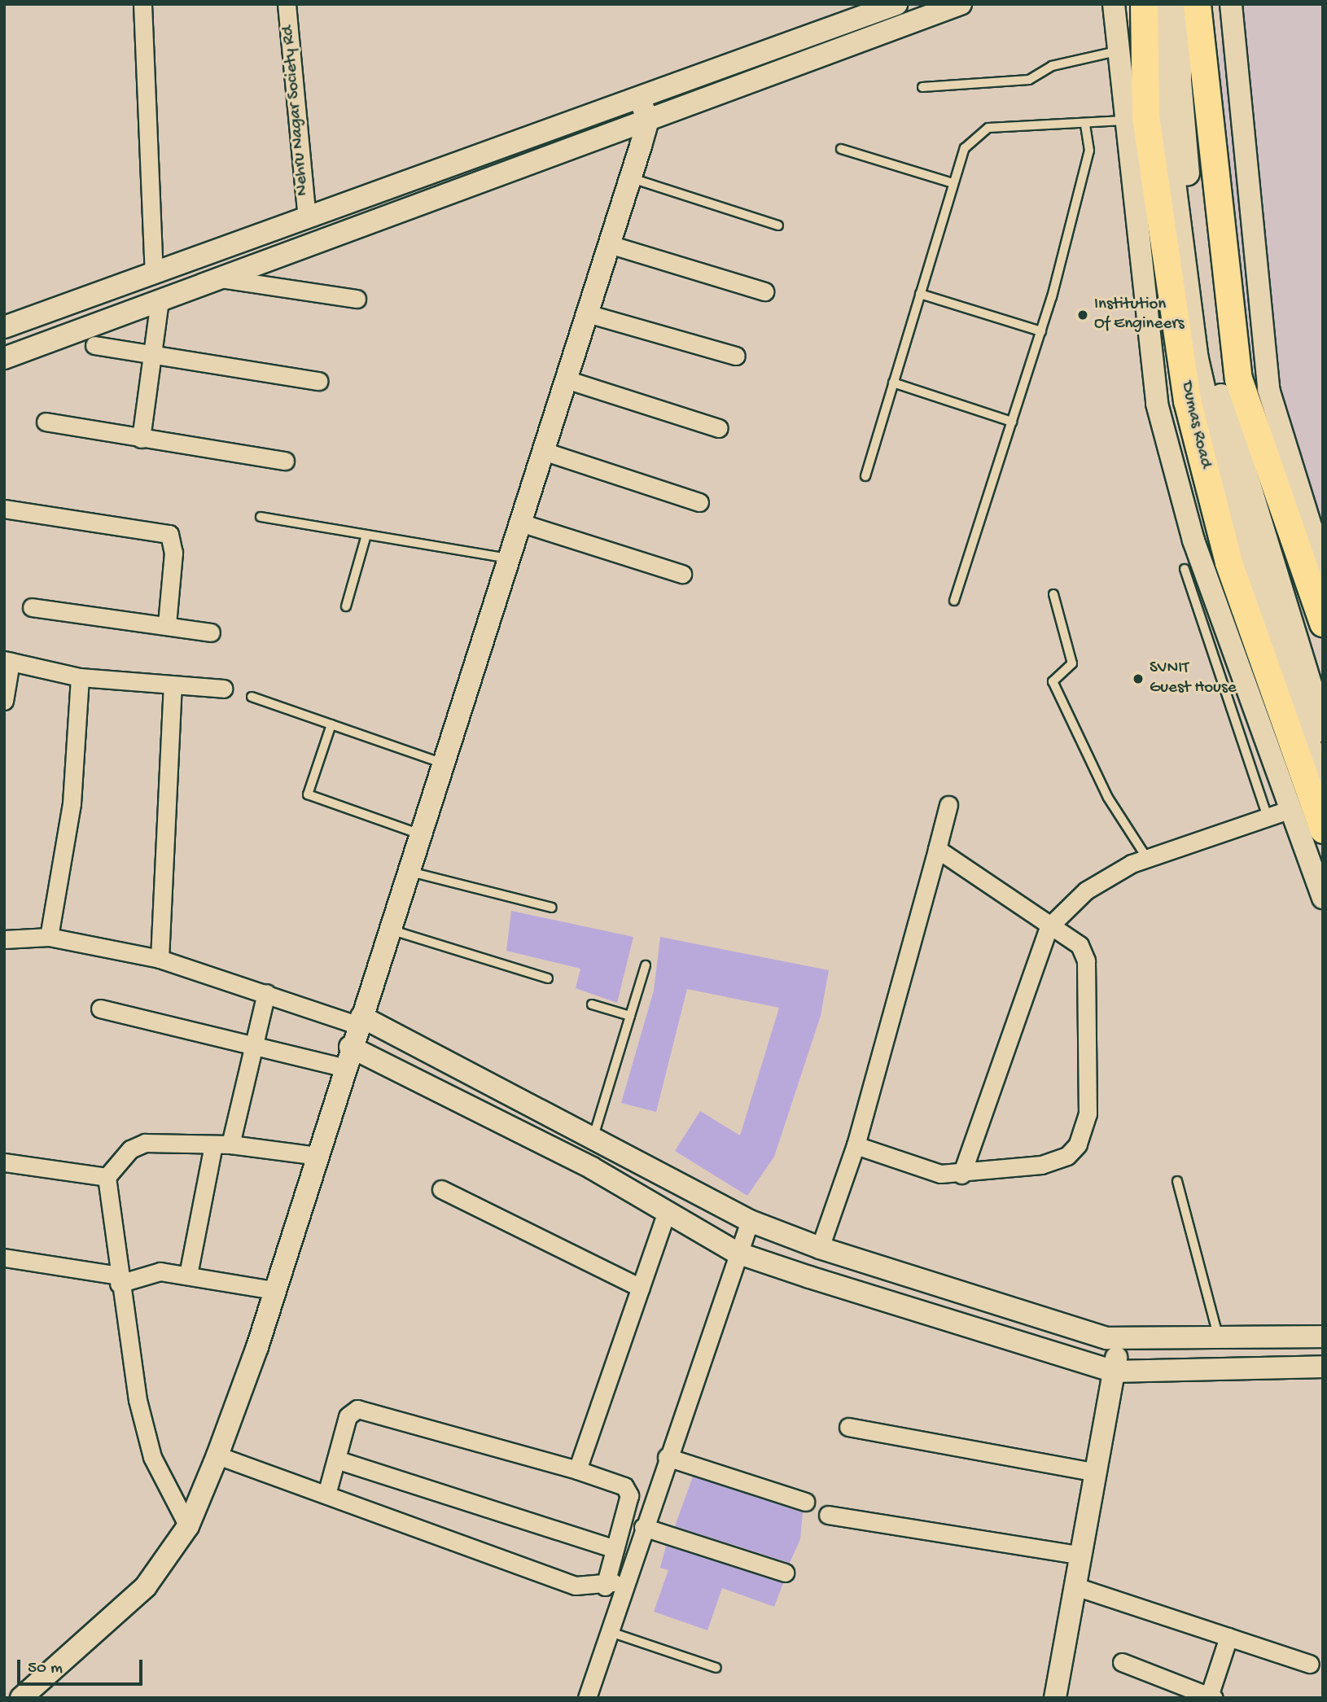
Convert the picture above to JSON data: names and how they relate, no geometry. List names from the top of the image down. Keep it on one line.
{"streets":{"main road":["Dumas Road"],"street":["Nehru Nagar Society Rd"]},"places":["Institution Of Engineers","SVNIT Guest House"],"scale_bar":"50 m"}
